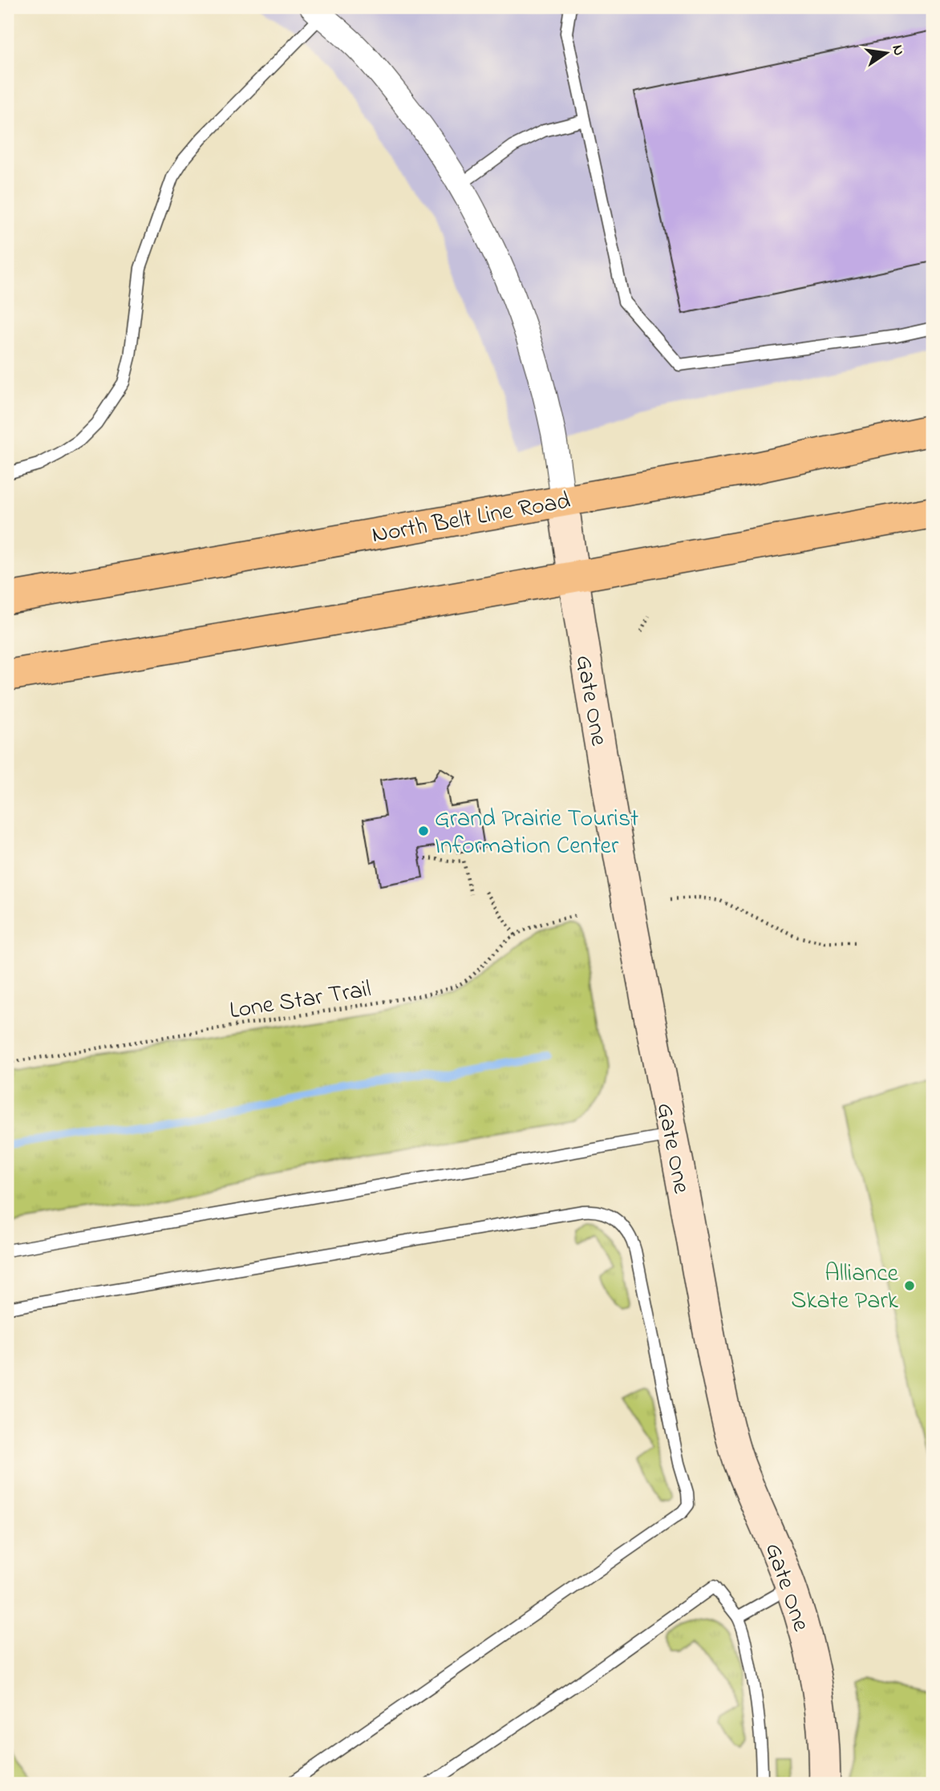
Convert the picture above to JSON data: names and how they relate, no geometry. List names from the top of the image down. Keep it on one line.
{"streets":{"main road":["North Belt Line Road"],"street":["Gate One"],"path":["Lone Star Trail"]},"crossings":[["North Belt Line Road","Gate One"]],"places":["Grand Prairie Tourist Information Center","Alliance Skate Park"],"north":"right"}
